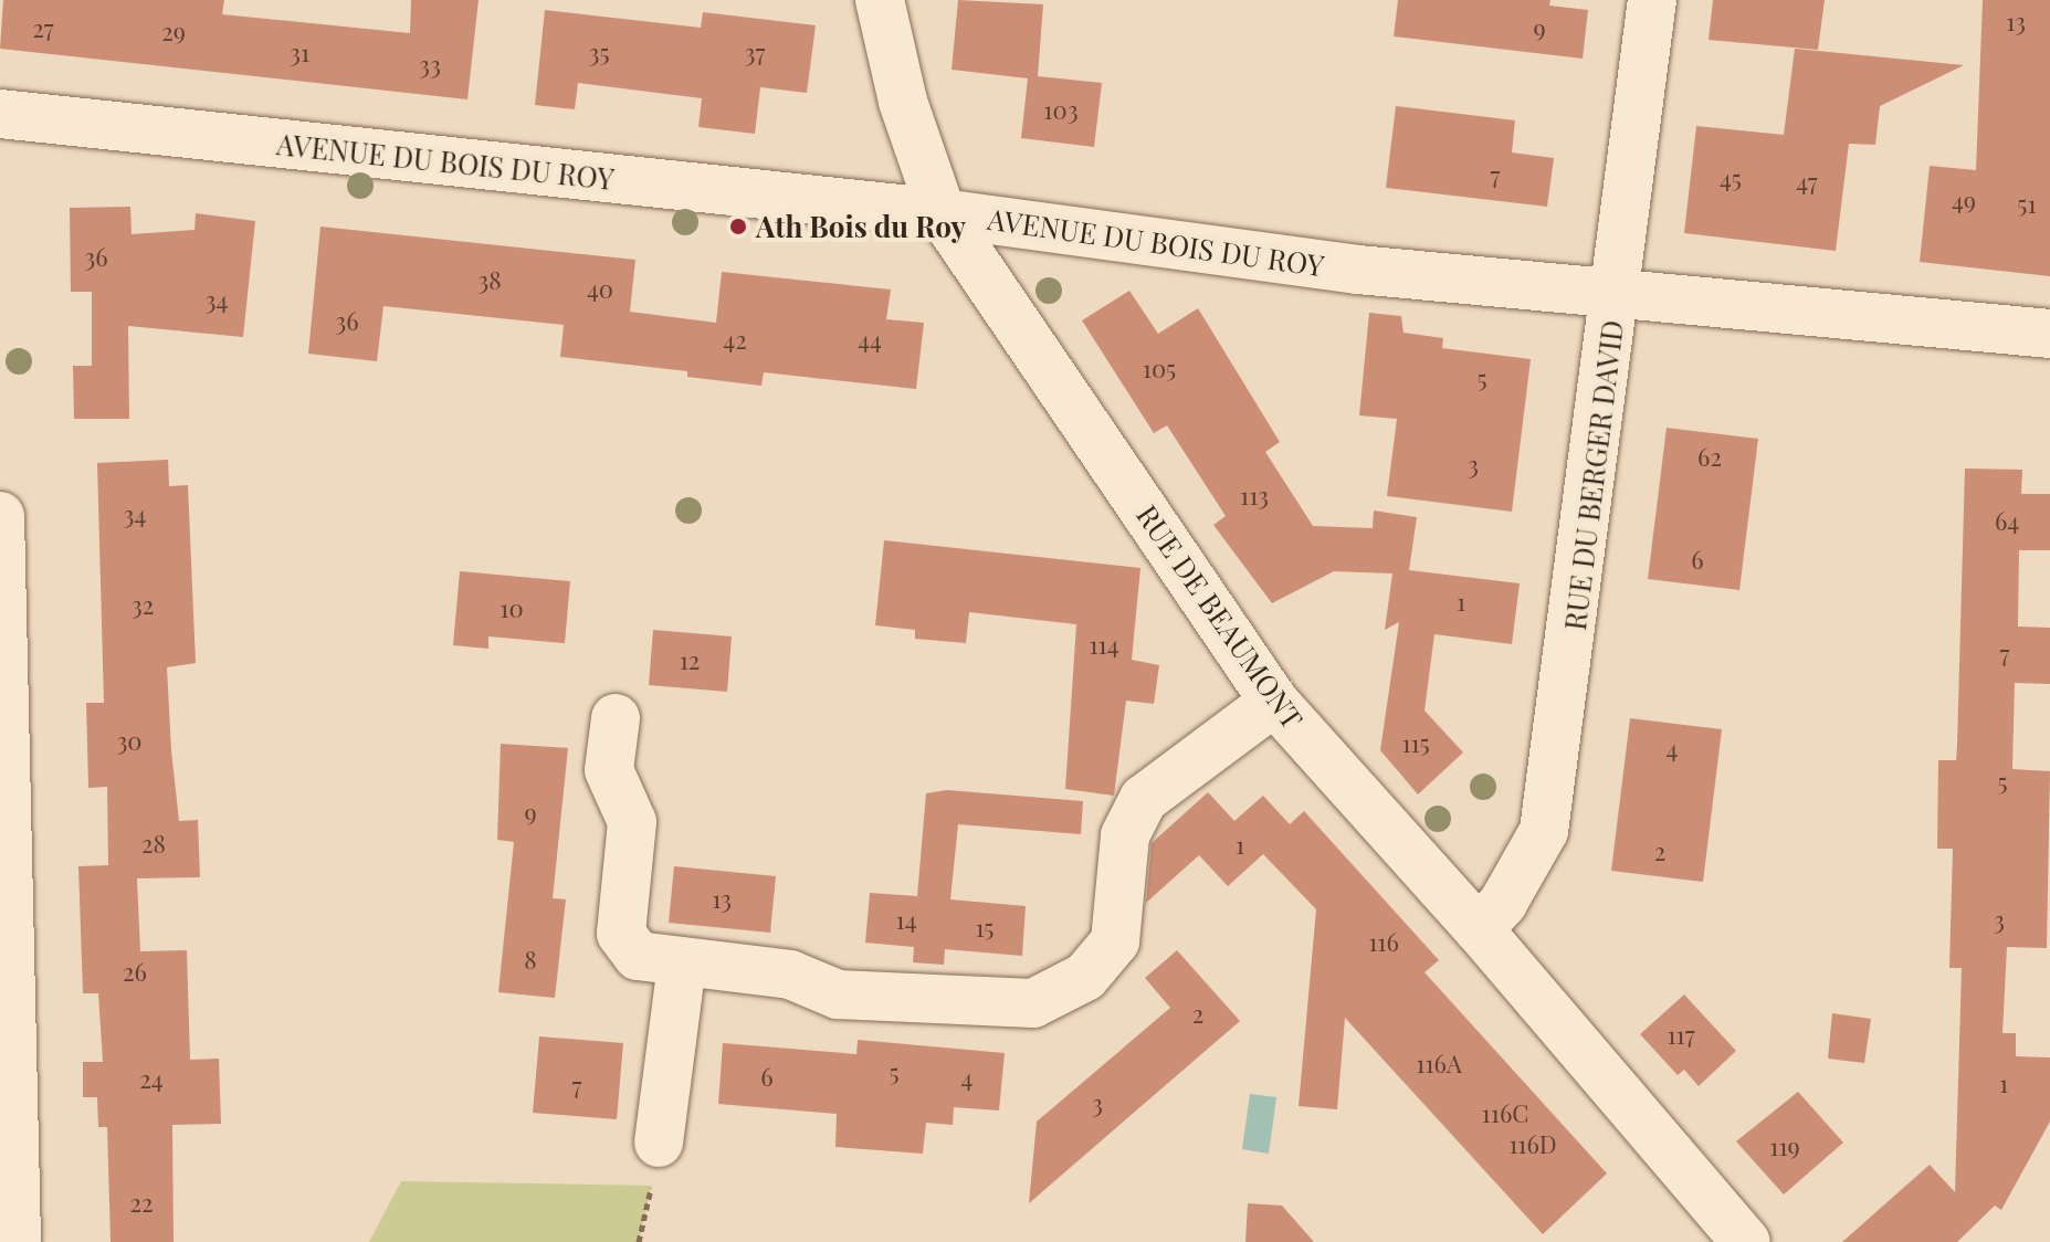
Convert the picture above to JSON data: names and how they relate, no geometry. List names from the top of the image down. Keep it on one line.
{"streets":{"street":["AVENUE DU BOIS DU ROY","RUE DU BERGER DAVID","RUE DE BEAUMONT"]},"crossings":[["AVENUE DU BOIS DU ROY","RUE DU BERGER DAVID"],["AVENUE DU BOIS DU ROY","RUE DE BEAUMONT"],["RUE DU BERGER DAVID","RUE DE BEAUMONT"]],"places":["Ath Bois du Roy"],"house_numbers":["13","27","9","29","31","35","37","33","103","7","45","47","49","51","36","38","40","34","36","42","44","105","5","62","3","113","34","64","6","1","32","10","114","7","12","30","115","4","5","9","28","1","2","13","14","3","15","116","8","26","2","117","116A","5","6","4","24","1","7","3","116C","116D","119","22"]}
